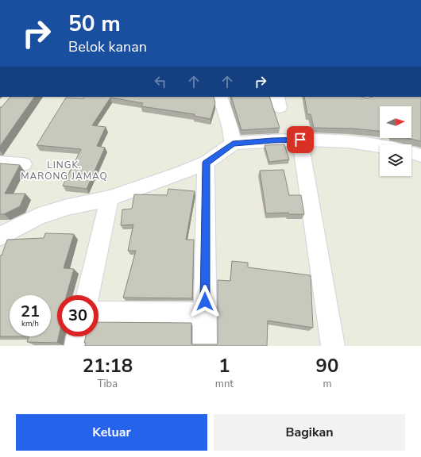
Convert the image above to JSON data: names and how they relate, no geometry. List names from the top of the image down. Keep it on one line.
{"districts":["LINGK. MARONG JAMAQ"],"north":"right","page":{"turn":["50 m","Belok kanan"],"speed":"21 km/h","limit":"30","eta":["21:18","Tiba","1","mnt","90","m"],"buttons":["Keluar","Bagikan"]}}
